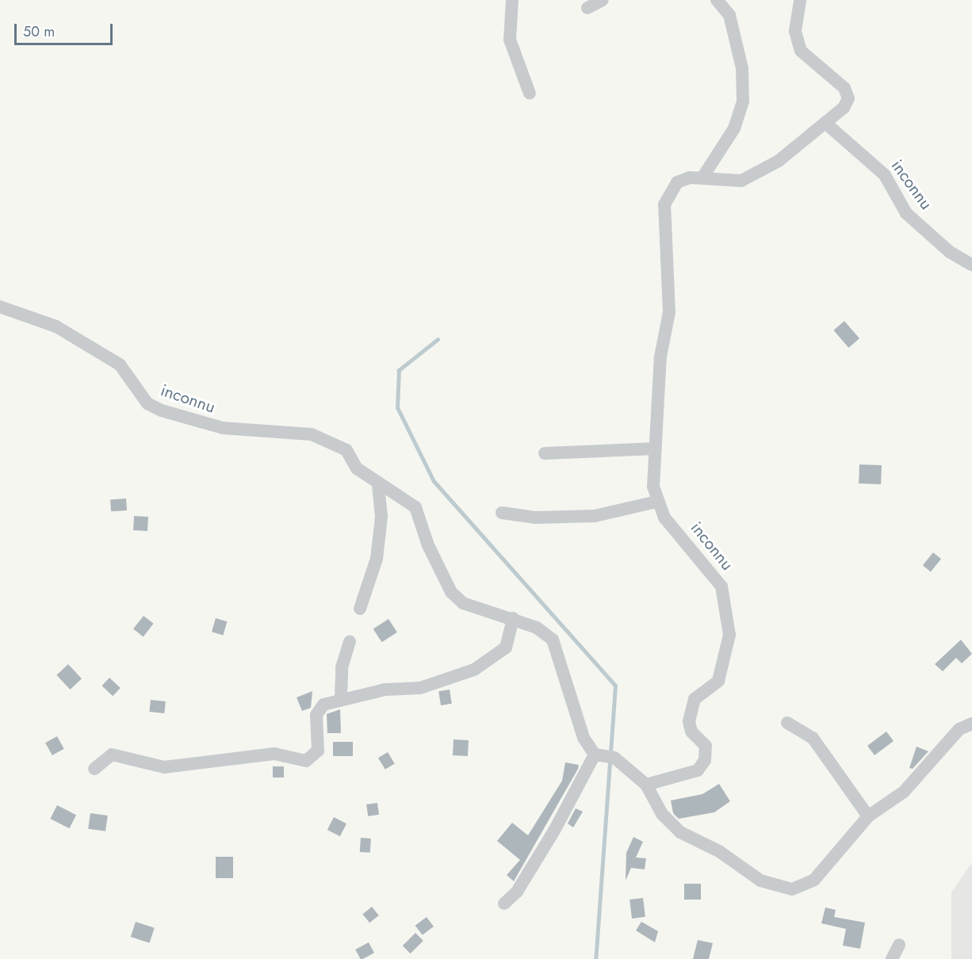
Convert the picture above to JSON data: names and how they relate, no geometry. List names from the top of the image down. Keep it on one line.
{"streets":{"street":["inconnu"]},"scale_bar":"50 m"}
